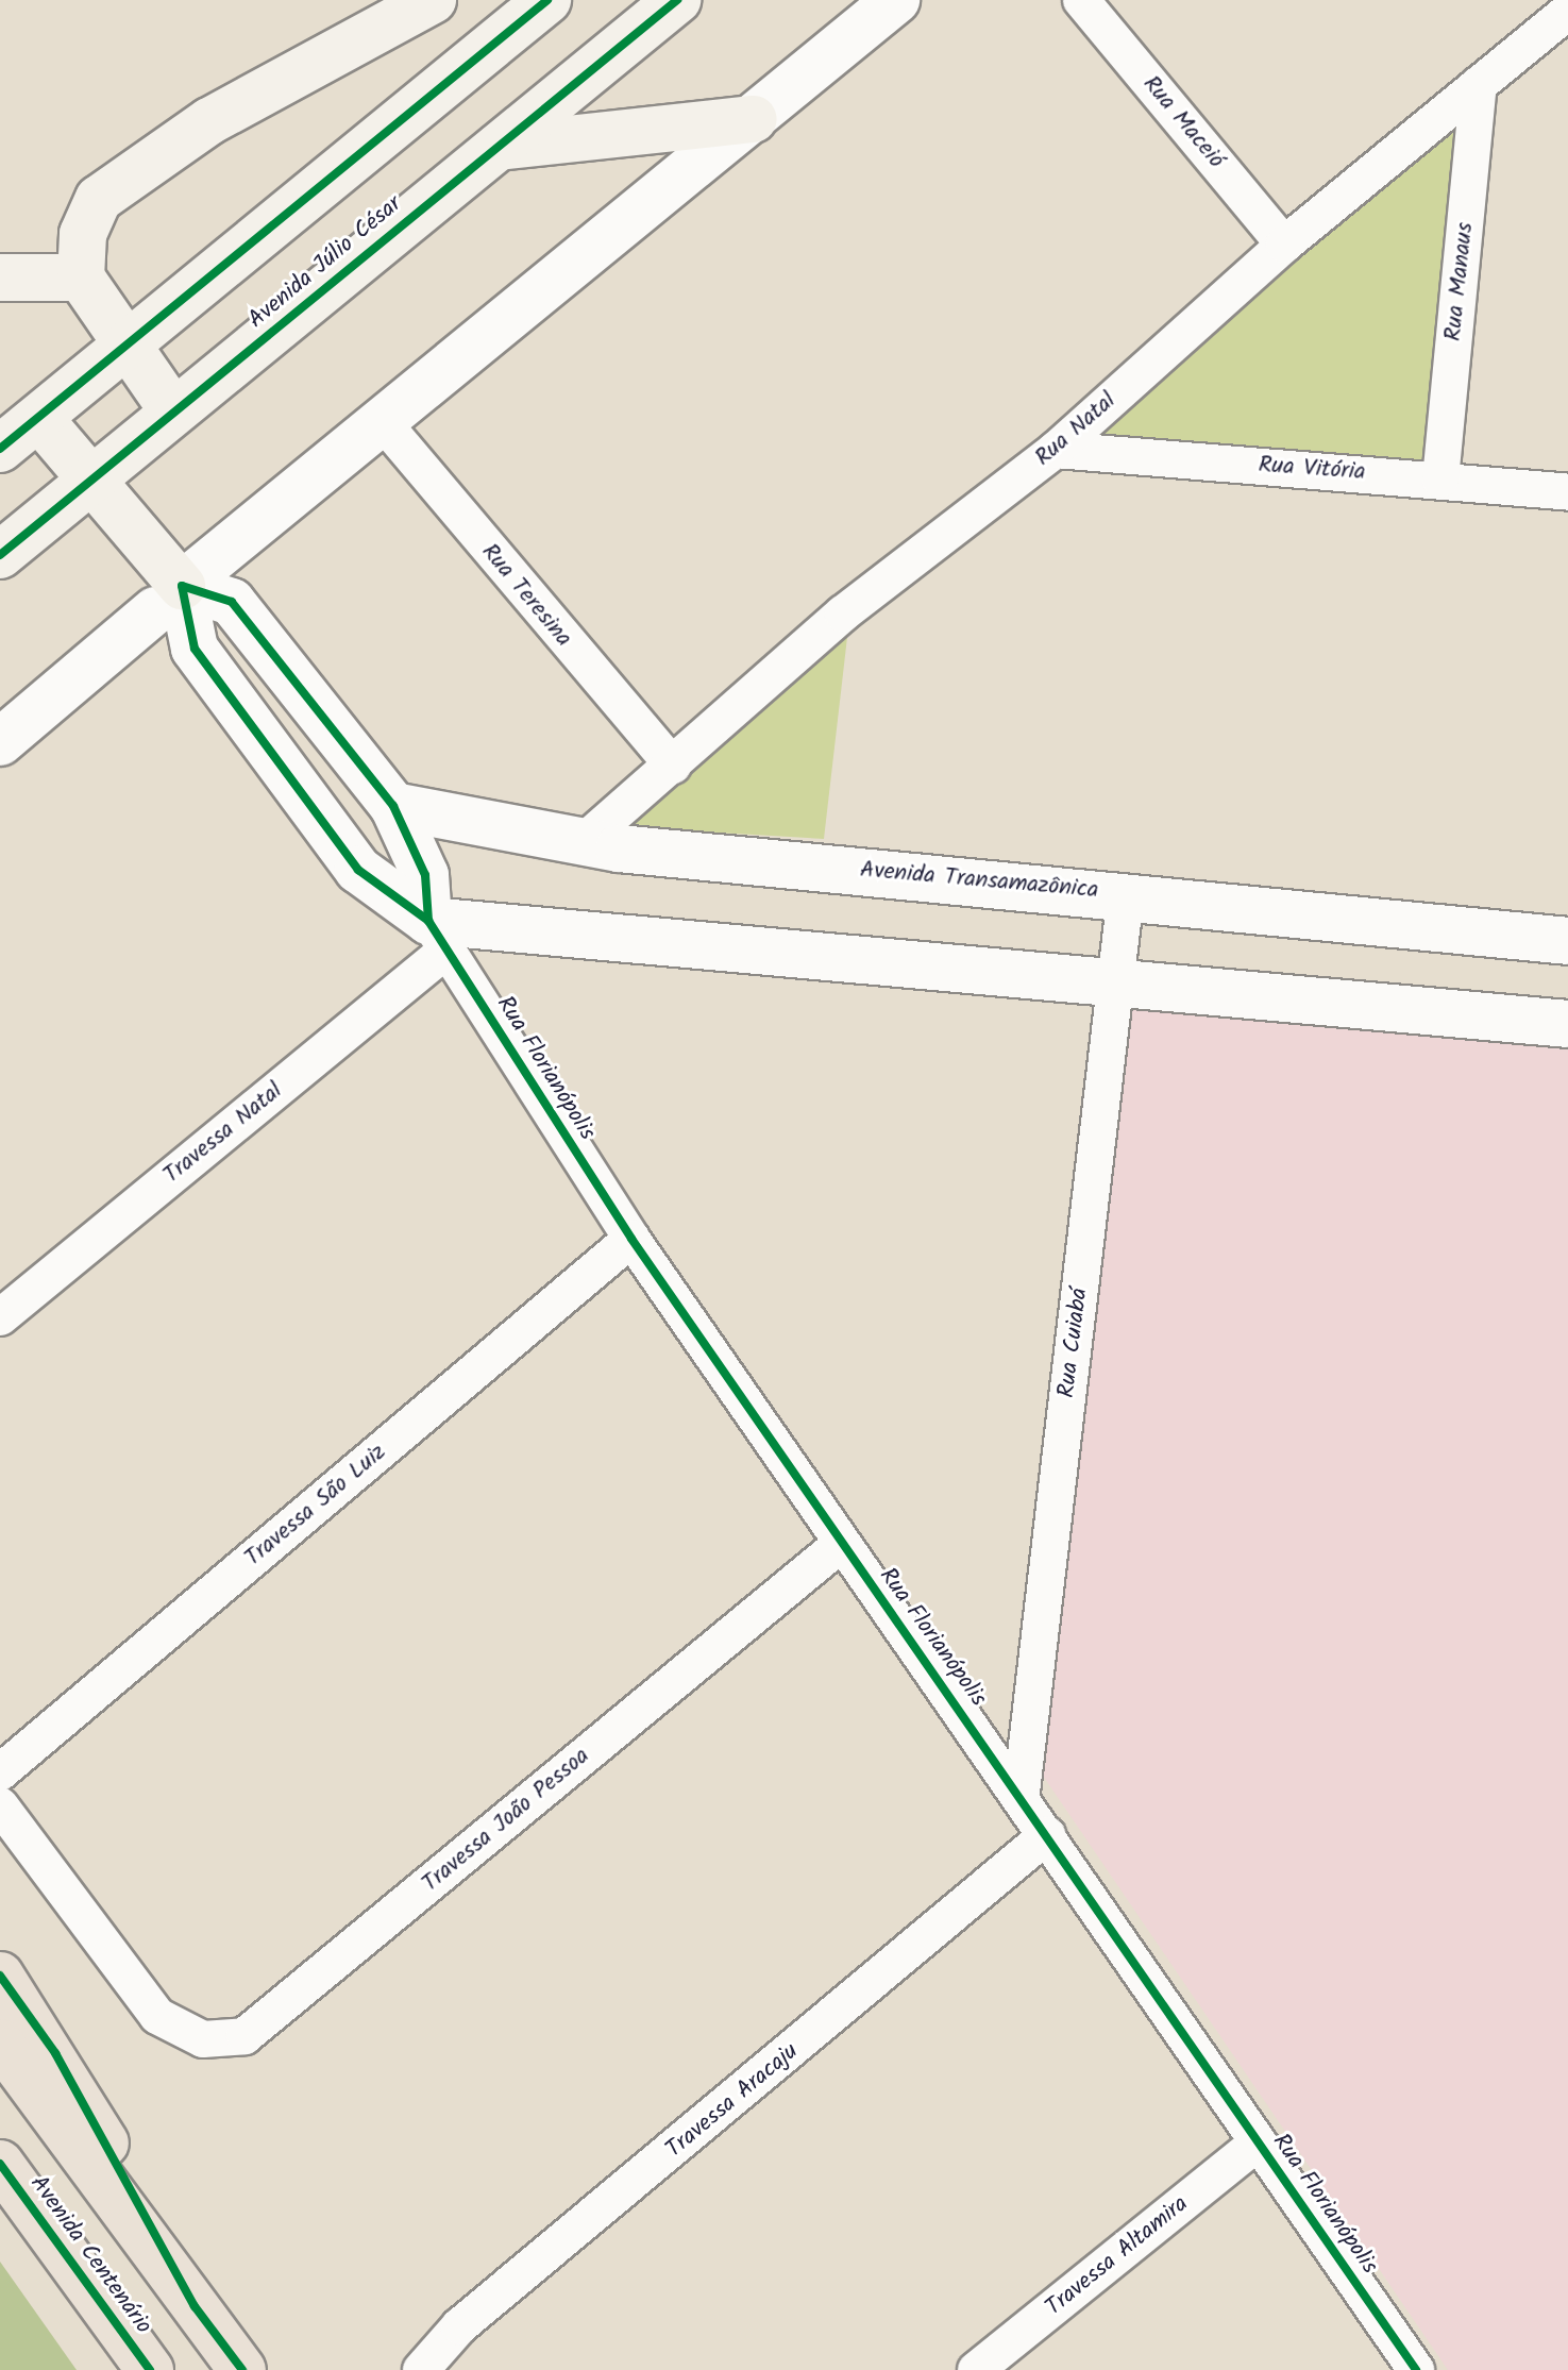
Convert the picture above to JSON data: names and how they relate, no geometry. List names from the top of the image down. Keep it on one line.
{"streets":{"main road":["Avenida Júlio César","Avenida Centenário"],"street":["Rua Maceió","Rua Manaus","Rua Natal","Rua Vitória","Rua Teresina","Avenida Transamazônica","Rua Florianópolis","Travessa Natal","Rua Cuiabá","Travessa São Luiz","Travessa João Pessoa","Travessa Aracaju","Travessa Altamira"]},"crossings":[["Rua Maceió","Rua Natal"],["Rua Manaus","Rua Natal"],["Rua Manaus","Rua Vitória"],["Rua Natal","Rua Vitória"],["Rua Natal","Rua Teresina"],["Rua Natal","Avenida Transamazônica"],["Avenida Transamazônica","Rua Florianópolis"],["Avenida Transamazônica","Rua Cuiabá"],["Rua Florianópolis","Travessa Natal"],["Rua Florianópolis","Rua Cuiabá"],["Rua Florianópolis","Travessa São Luiz"],["Rua Florianópolis","Travessa João Pessoa"],["Rua Florianópolis","Travessa Aracaju"],["Rua Florianópolis","Travessa Altamira"]]}
